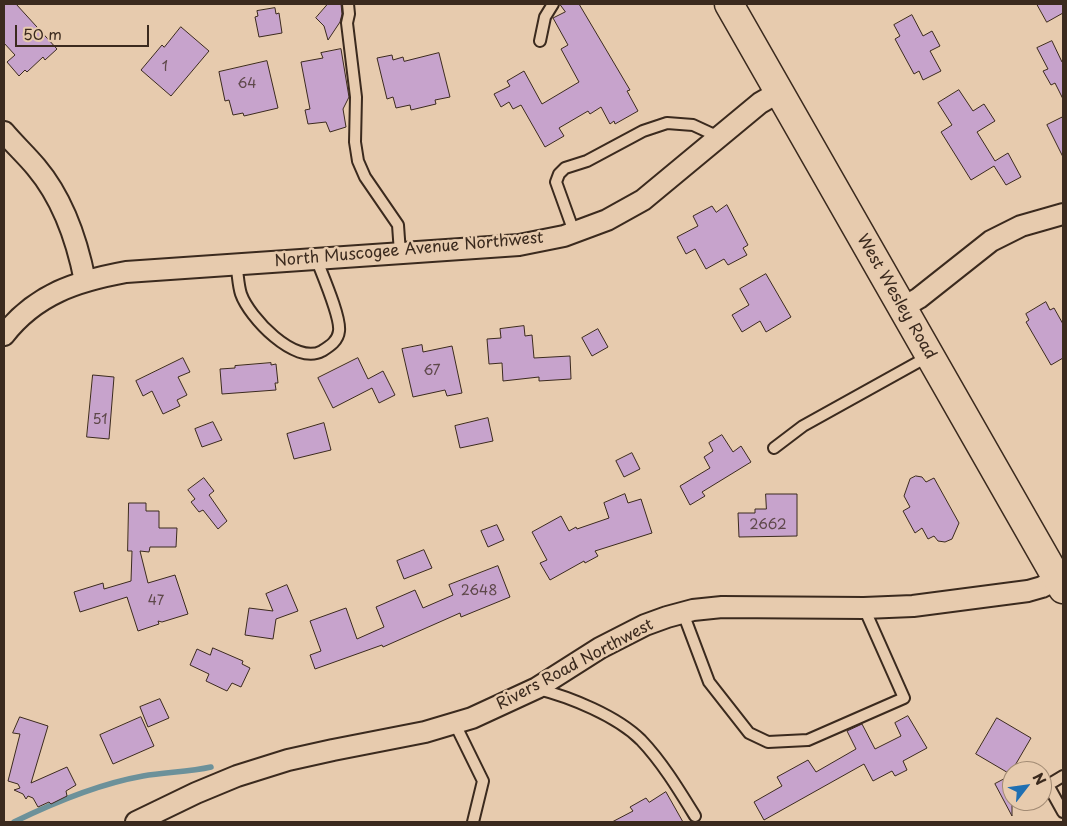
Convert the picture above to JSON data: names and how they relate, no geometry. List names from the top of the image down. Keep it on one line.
{"streets":{"street":["North Muscogee Avenue Northwest","West Wesley Road","Rivers Road Northwest"]},"crossings":[["North Muscogee Avenue Northwest","West Wesley Road"],["West Wesley Road","Rivers Road Northwest"]],"house_numbers":["1","64","67","51","2662","2648","47"],"scale_bar":"50 m","north":"top right"}
